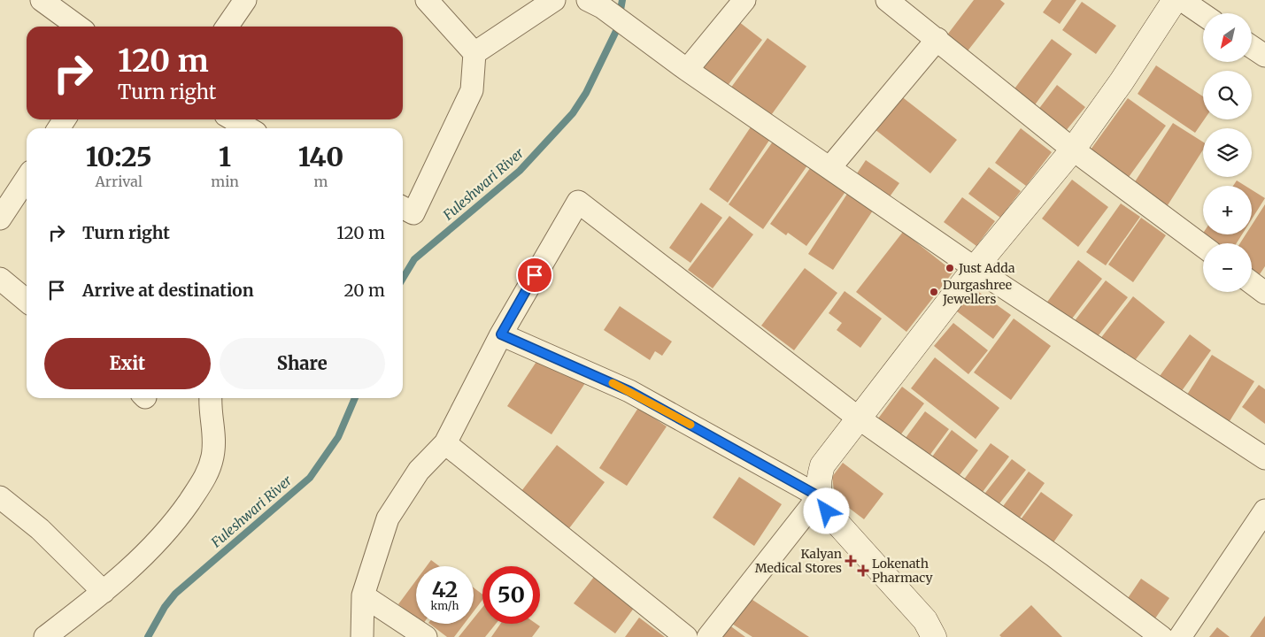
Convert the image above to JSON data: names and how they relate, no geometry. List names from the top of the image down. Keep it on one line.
{"water":["Fuleshwari River"],"places":{"other":["Just Adda","Durgashree Jewellers"],"health":["Kalyan Medical Stores","Lokenath Pharmacy"]},"north":"bottom left","page":{"map_buttons":["+","−"],"turn":["120 m","Turn right"],"eta":["10:25","Arrival","1","min","140","m"],"list":[{"name":"Turn right","value":"120 m"},{"name":"Arrive at destination","value":"20 m"}],"buttons":["Exit","Share"],"speed":"42 km/h","limit":"50"}}
